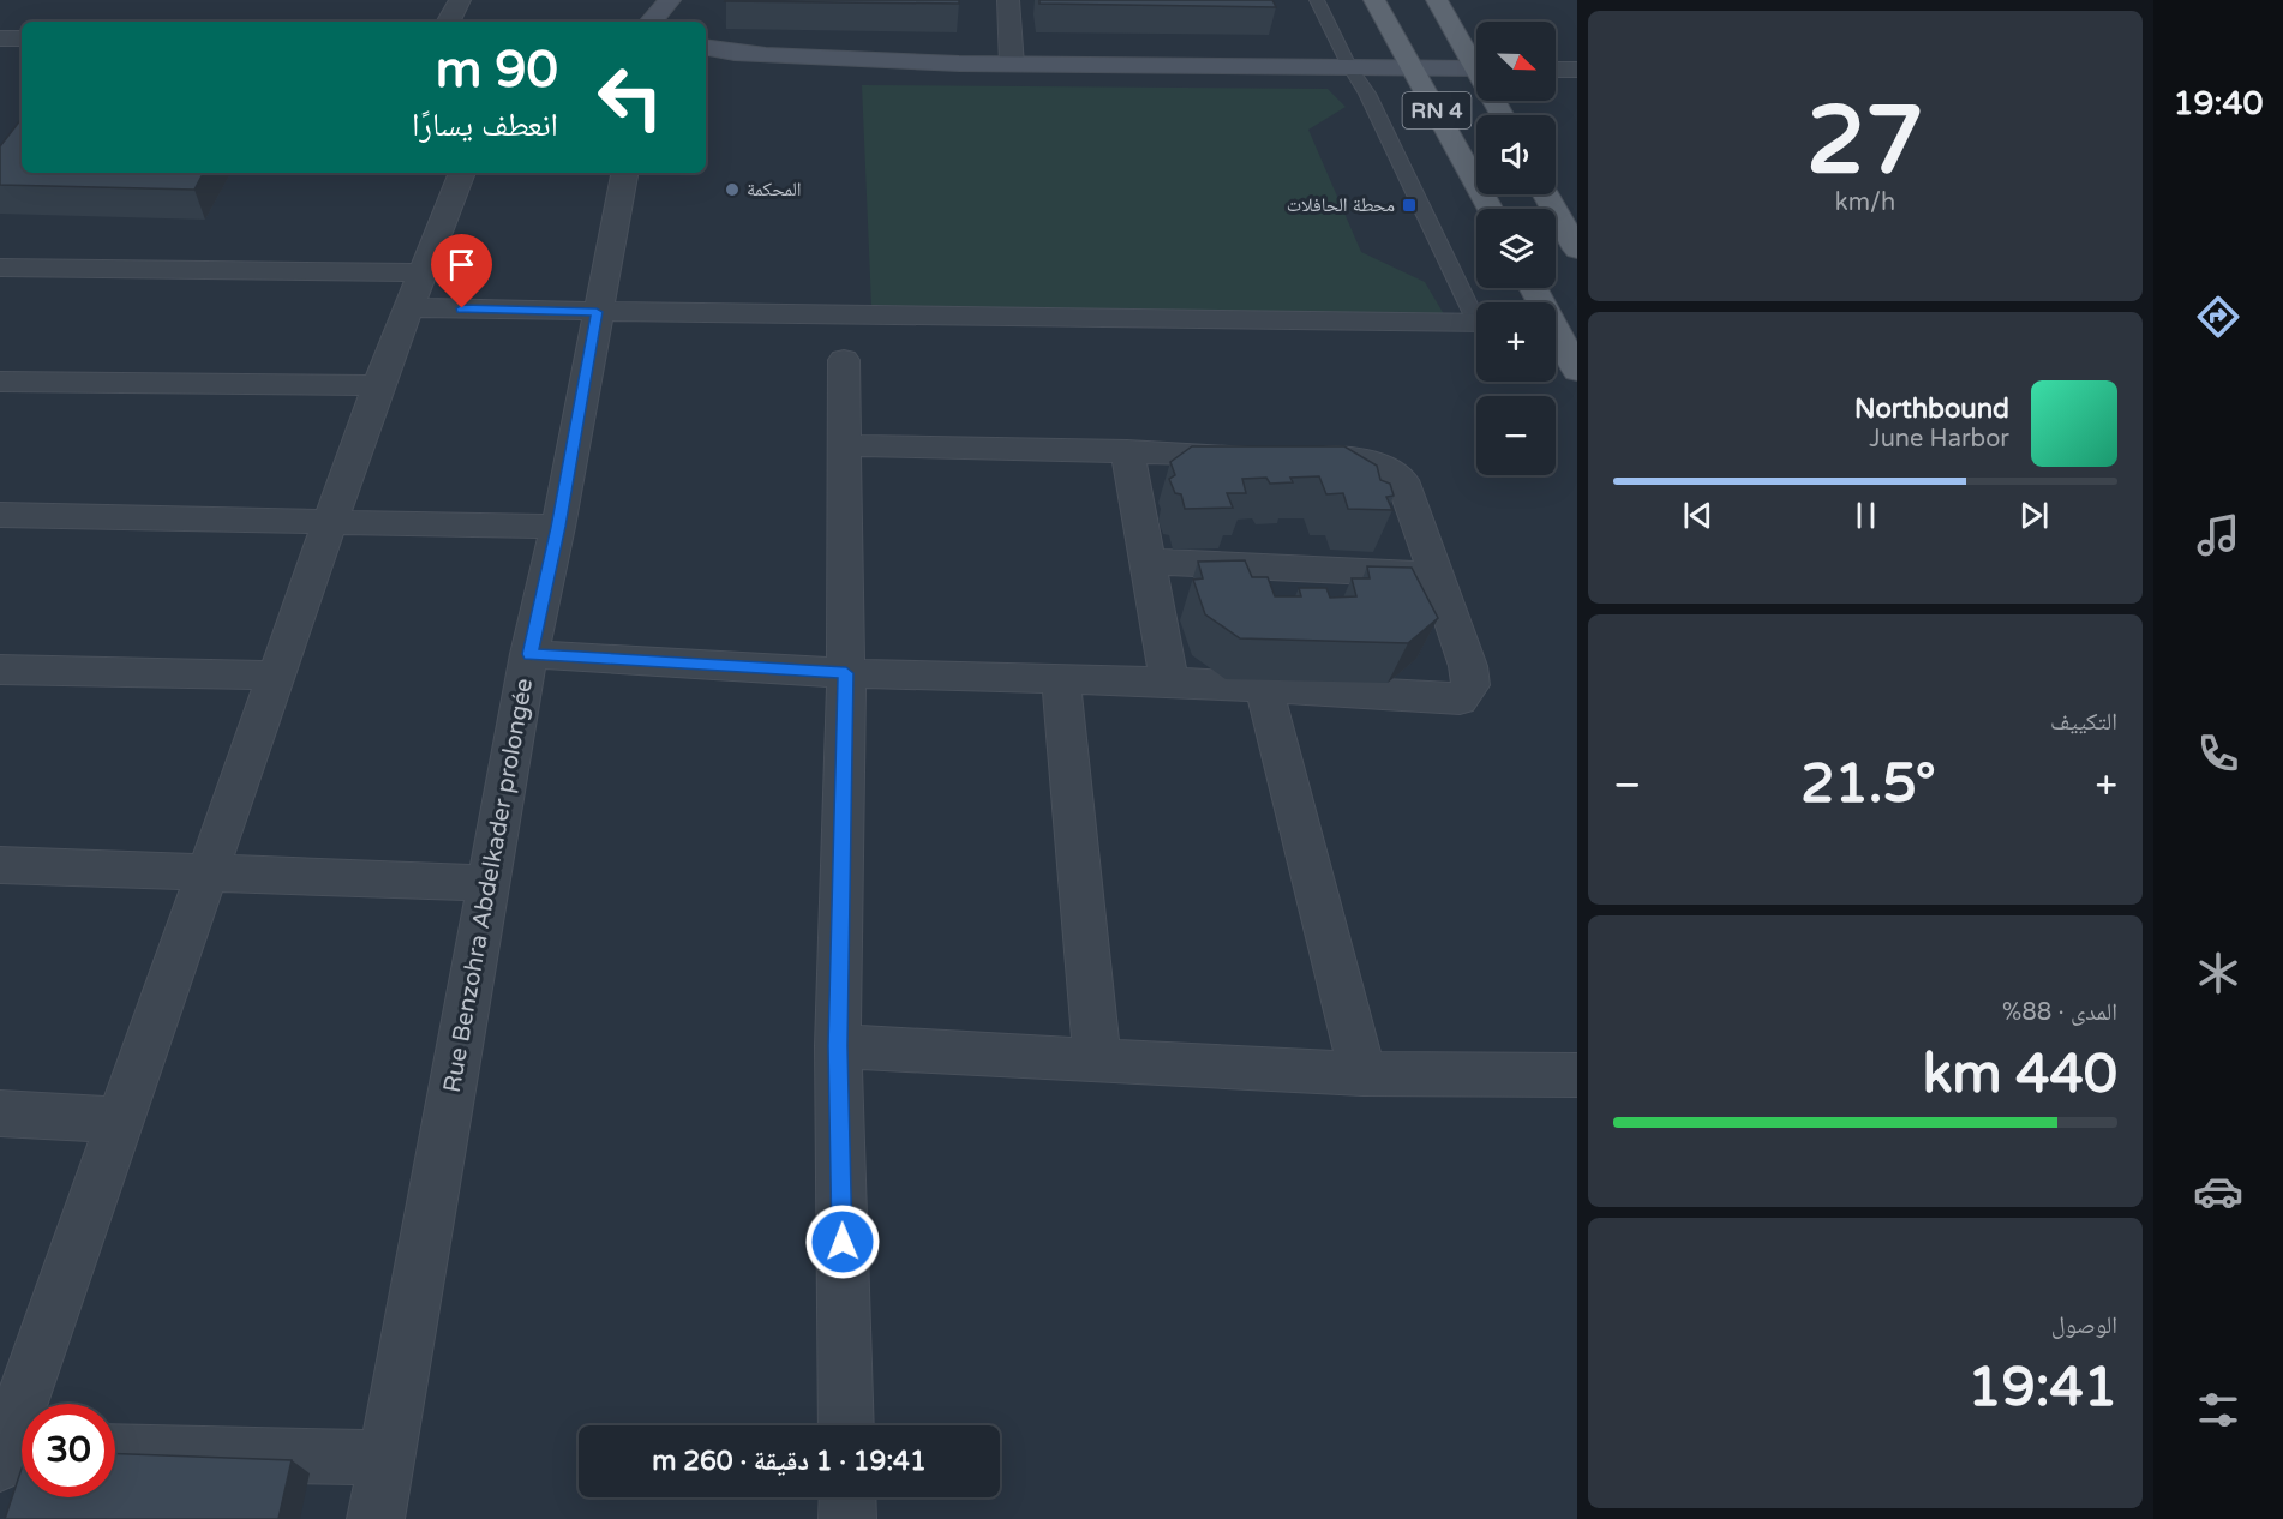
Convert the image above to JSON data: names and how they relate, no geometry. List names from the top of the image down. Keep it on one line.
{"streets":{"main road":["RN 4"],"street":["Rue Benzohra Abdelkader prolongée"]},"places":{"other":["المحكمة"],"transit":["محطة الحافلات"]},"north":"bottom right","page":{"tabs":"19:40","tile":[["27","km/h"],"التكييف",["المدى · 88%","440 km"],["الوصول","19:41"]],"map_buttons":["+","−"],"turn":["90 m","انعطف يسارًا"],"song":["Northbound","June Harbor"],"heat":["−","21.5°","+"],"limit":"30","trip":"19:41 · 1 دقيقة · 260 m"}}
